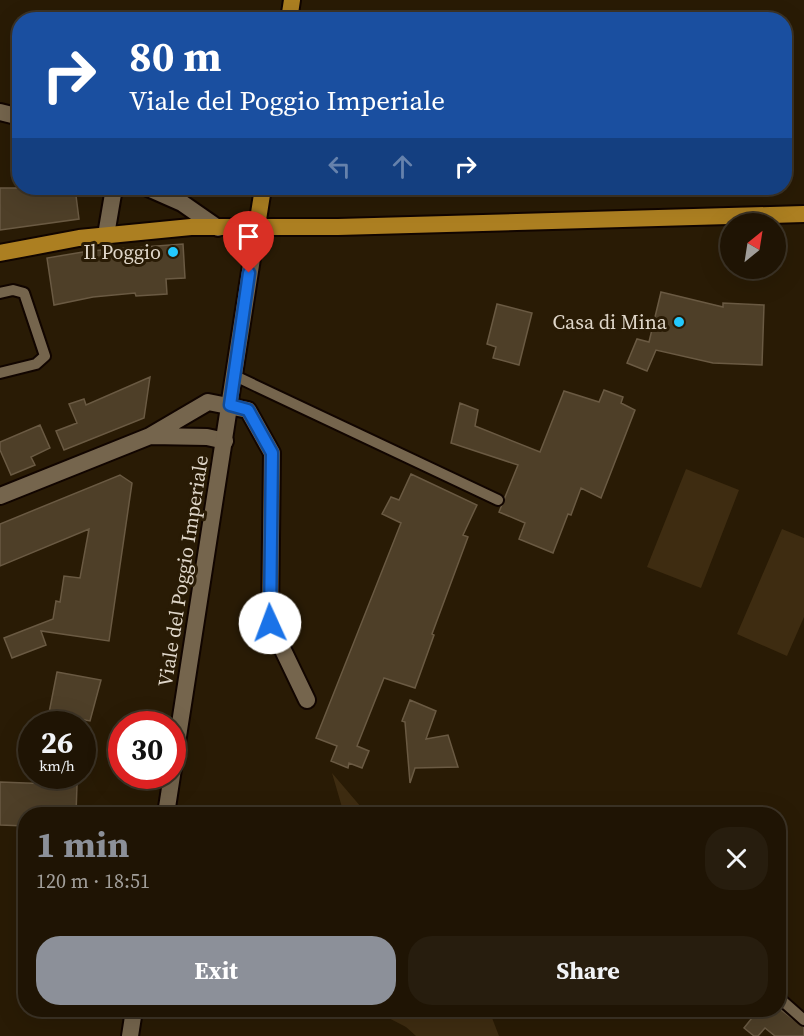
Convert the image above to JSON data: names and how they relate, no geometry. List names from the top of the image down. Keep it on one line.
{"streets":{"main road":["Viale del Poggio Imperiale"]},"places":["Il Poggio","Casa di Mina"],"north":"top right","page":{"turn":["80 m","Viale del Poggio Imperiale"],"speed":"26 km/h","limit":"30","heading":["1 min","120 m · 18:51"],"buttons":["Exit","Share"]}}
